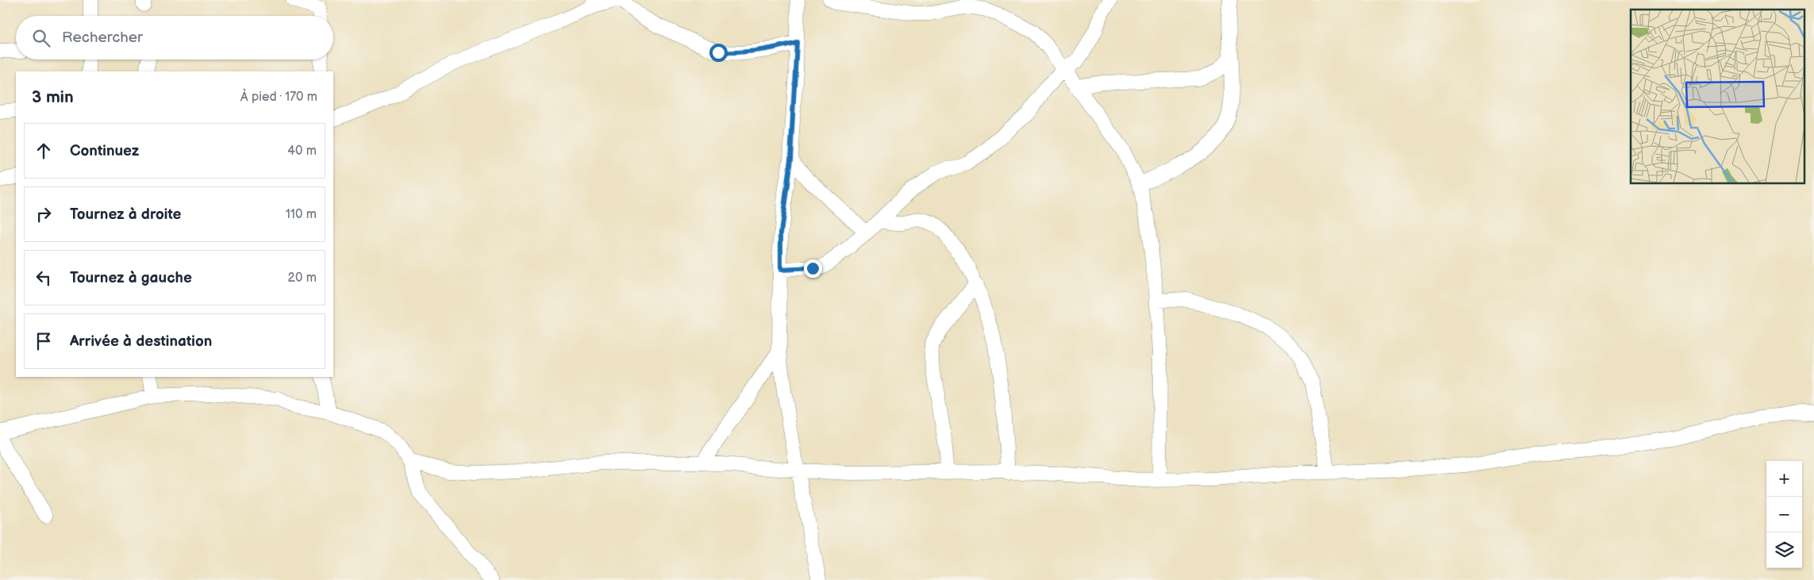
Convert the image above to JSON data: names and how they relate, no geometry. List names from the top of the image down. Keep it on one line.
{"page":{"search":"Rechercher","heading":["3 min","À pied · 170 m"],"list":[["Continuez","40 m"],["Tournez à droite","110 m"],["Tournez à gauche","20 m"],"Arrivée à destination"],"map_buttons":["+","−"]}}
